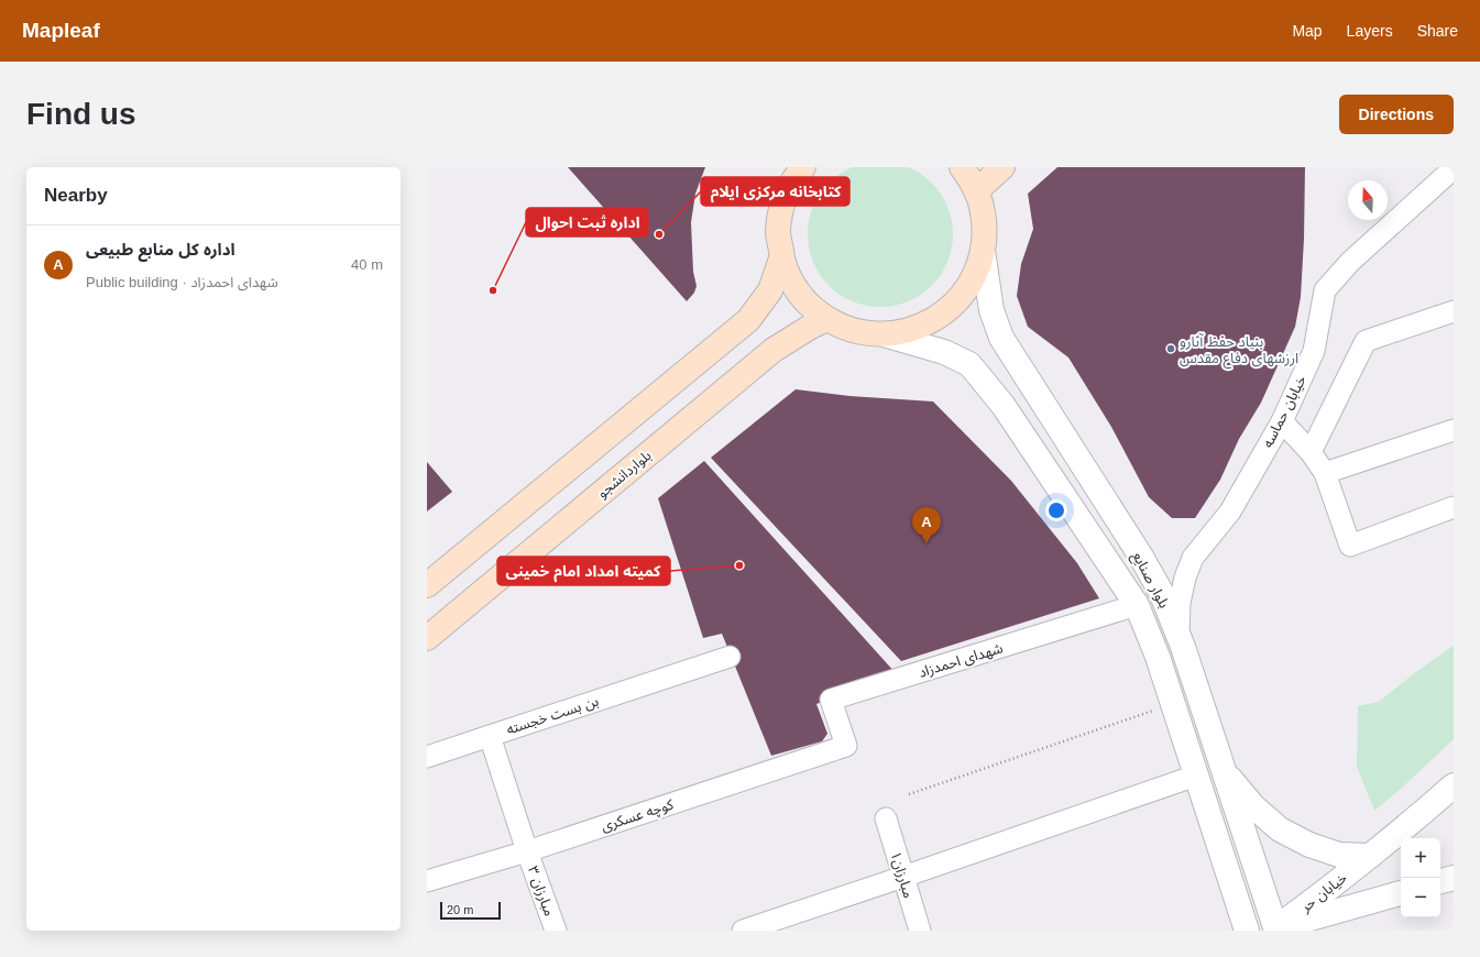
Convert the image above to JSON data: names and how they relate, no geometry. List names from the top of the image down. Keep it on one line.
{"streets":{"main road":["بلواردانشجو"],"street":["خیابان حماسه","بلوار صنایع","شهدای احمدزاد","بن بست خجسته","کوچه عسکری","مبارزان۱","مبارزان ۳","خیابان حر"]},"crossings":[["خیابان حماسه","بلوار صنایع"],["بلوار صنایع","شهدای احمدزاد"],["بلوار صنایع","خیابان حر"],["شهدای احمدزاد","کوچه عسکری"],["بن بست خجسته","کوچه عسکری"],["بن بست خجسته","مبارزان ۳"],["کوچه عسکری","مبارزان ۳"]],"places":["کتابخانه مرکزی ایلام","اداره ثبت احوال","بنیاد حفظ آثارو ارزشهای دفاع مقدس","کمیته امداد امام خمینی"],"scale_bar":"20 m","north":"top","page":{"header":"Mapleaf","nav":["Map","Layers","Share"],"buttons":"Directions","title":"Find us","heading":"Nearby","list":[{"mark":"A","name":"اداره کل منابع طبیعی","note":"Public building · شهدای احمدزاد","value":"40 m"}],"pins":"A","map_buttons":["+","−"],"scale":"20 m"}}
